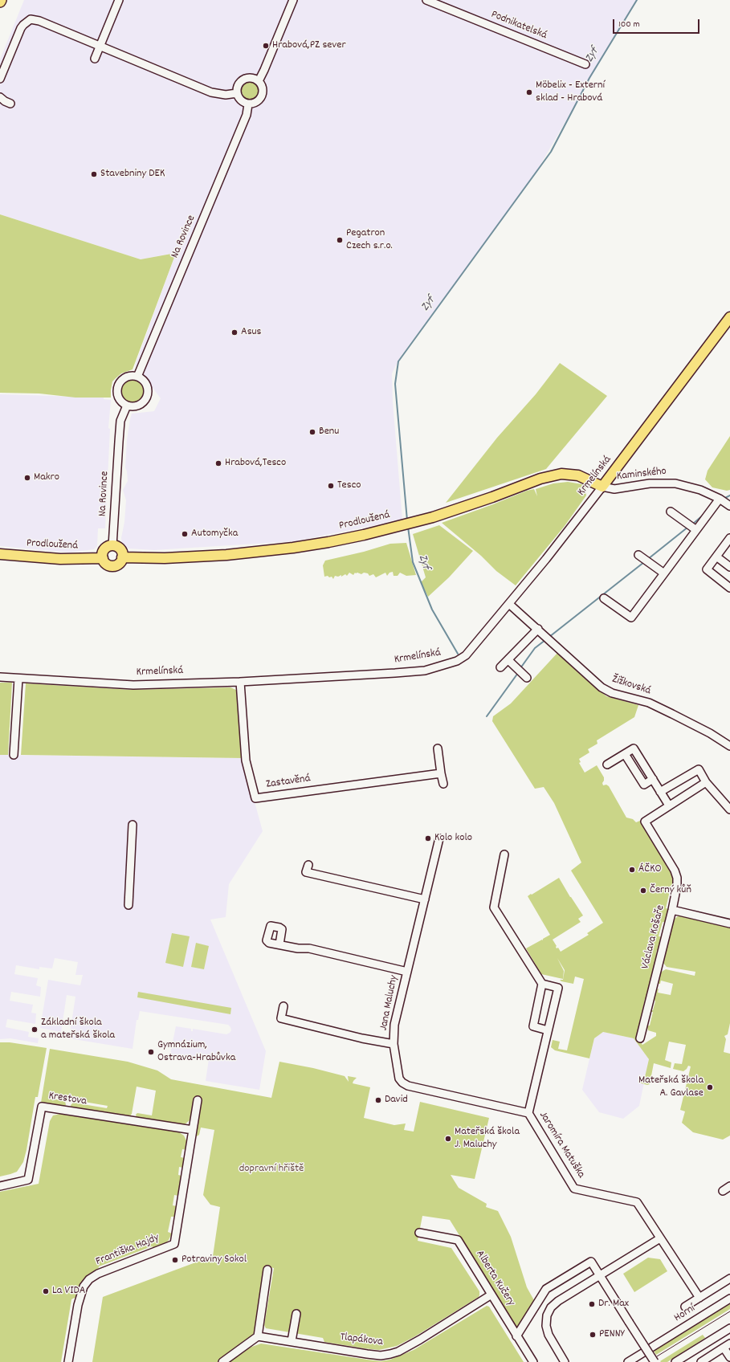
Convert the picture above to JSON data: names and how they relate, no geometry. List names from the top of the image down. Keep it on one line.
{"streets":{"main road":["Krmelínská","Prodloužená"],"street":["Podnikatelská","Na Rovince","Kaminského","Žižkovská","Zastavěná","Václava Košaře","Jana Maluchy","Krestova","Jaromíra Matuška","Františka Hajdy","Alberta Kučery","Horní","Tlapákova"]},"crossings":[["Na Rovince","Prodloužená"],["Kaminského","Krmelínská"],["Kaminského","Prodloužená"],["Krmelínská","Prodloužená"],["Krmelínská","Žižkovská"],["Krmelínská","Zastavěná"],["Jana Maluchy","Jaromíra Matuška"],["Krestova","Františka Hajdy"],["Alberta Kučery","Tlapákova"]],"water":["Zyf"],"parks":["dopravní hřiště"],"places":["Hrabová,PZ sever","Möbelix - Externí sklad - Hrabová","Stavebniny DEK","Pegatron Czech s.r.o.","Asus","Benu","Hrabová,Tesco","Makro","Tesco","Automyčka","Kolo kolo","ÁČKO","Černý kůň","Základní škola a mateřská škola","Gymnázium, Ostrava-Hrabůvka","Mateřská škola A. Gavlase","David","Mateřská škola J. Maluchy","Potraviny Sokol","La VIDA","Dr. Max","PENNY"],"scale_bar":"100 m"}
